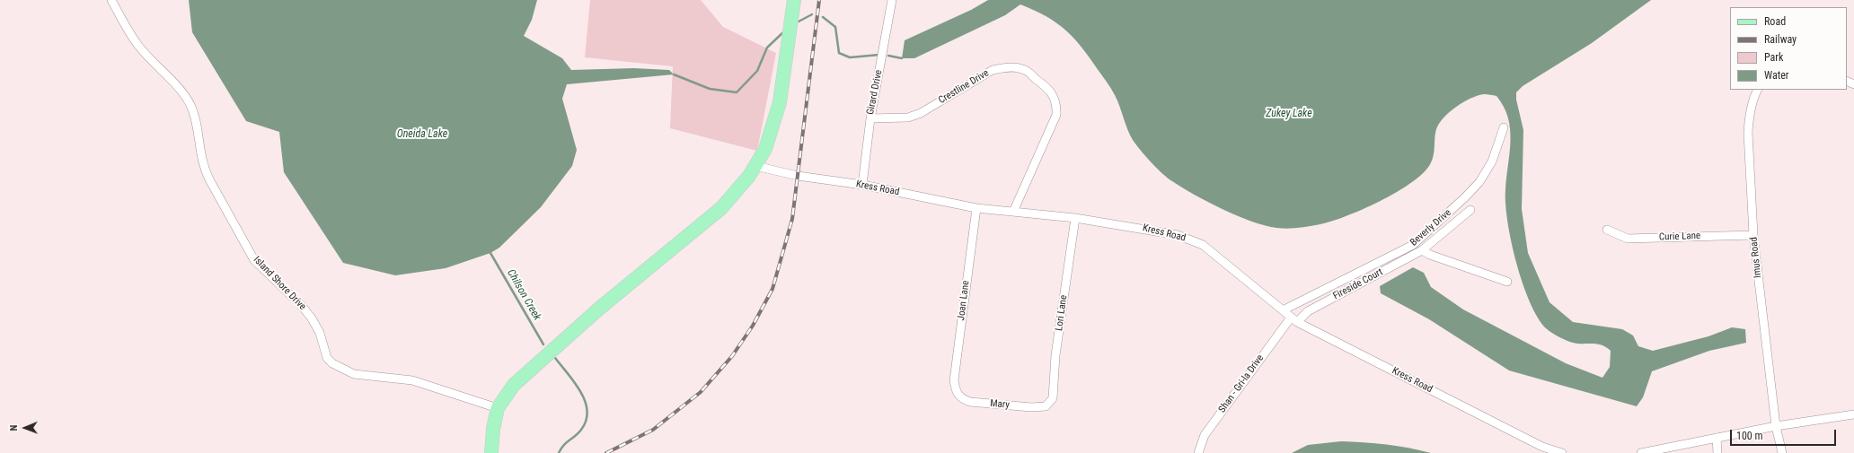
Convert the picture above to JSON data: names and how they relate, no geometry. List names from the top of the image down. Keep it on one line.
{"streets":{"street":["Crestline Drive","Girard Drive","Kress Road","Beverly Drive","Curie Lane","Imus Road","Island Shore Drive","Fireside Court","Joan Lane","Lori Lane","Shan - Gri-la Drive","Mary"]},"crossings":[["Crestline Drive","Girard Drive"],["Crestline Drive","Kress Road"],["Girard Drive","Kress Road"],["Kress Road","Beverly Drive"],["Kress Road","Fireside Court"],["Kress Road","Joan Lane"],["Kress Road","Lori Lane"],["Kress Road","Shan - Gri-la Drive"],["Curie Lane","Imus Road"],["Fireside Court","Shan - Gri-la Drive"],["Joan Lane","Mary"],["Lori Lane","Mary"]],"water":["Zukey Lake","Oneida Lake","Chilson Creek"],"legend":["Road","Railway","Park","Water"],"scale_bar":"100 m","north":"left"}
